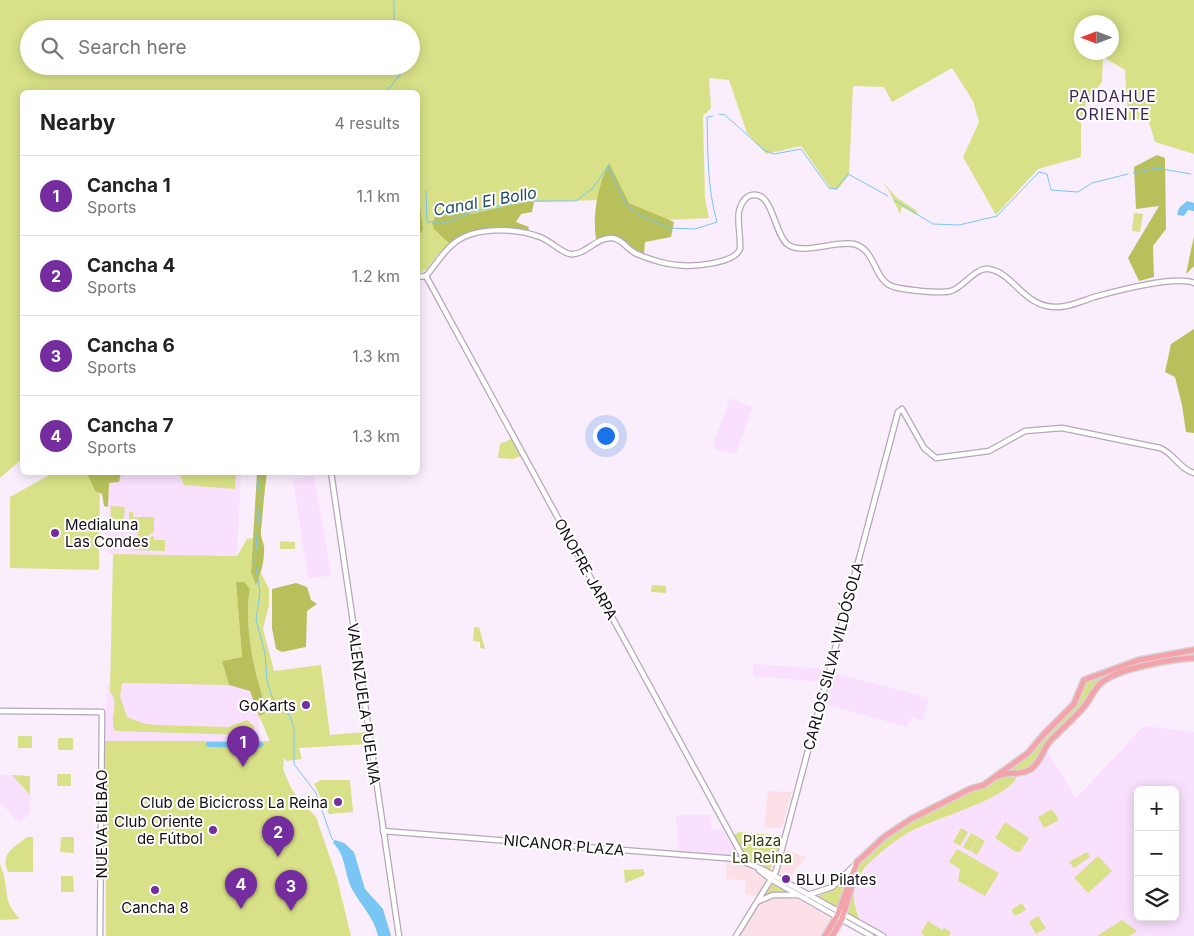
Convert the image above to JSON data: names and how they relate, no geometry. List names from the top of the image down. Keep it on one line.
{"streets":{"street":["ONOFRE JARPA","CARLOS SILVA VILDÓSOLA","VALENZUELA PUELMA","NUEVA BILBAO","NICANOR PLAZA"]},"crossings":[["ONOFRE JARPA","NICANOR PLAZA"],["VALENZUELA PUELMA","NICANOR PLAZA"]],"districts":["PAIDAHUE ORIENTE"],"water":["Canal El Bollo"],"parks":["Plaza La Reina"],"places":["Medialuna Las Condes","GoKarts","Club de Bicicross La Reina","Club Oriente de Fútbol","BLU Pilates","Cancha 8"],"north":"left","page":{"search":"Search here","heading":["Nearby","4 results"],"list":[{"mark":"1","name":"Cancha 1","note":"Sports","value":"1.1 km"},{"mark":"2","name":"Cancha 4","note":"Sports","value":"1.2 km"},{"mark":"3","name":"Cancha 6","note":"Sports","value":"1.3 km"},{"mark":"4","name":"Cancha 7","note":"Sports","value":"1.3 km"}],"pins":["1","2","4","3"],"map_buttons":["+","−"]}}
